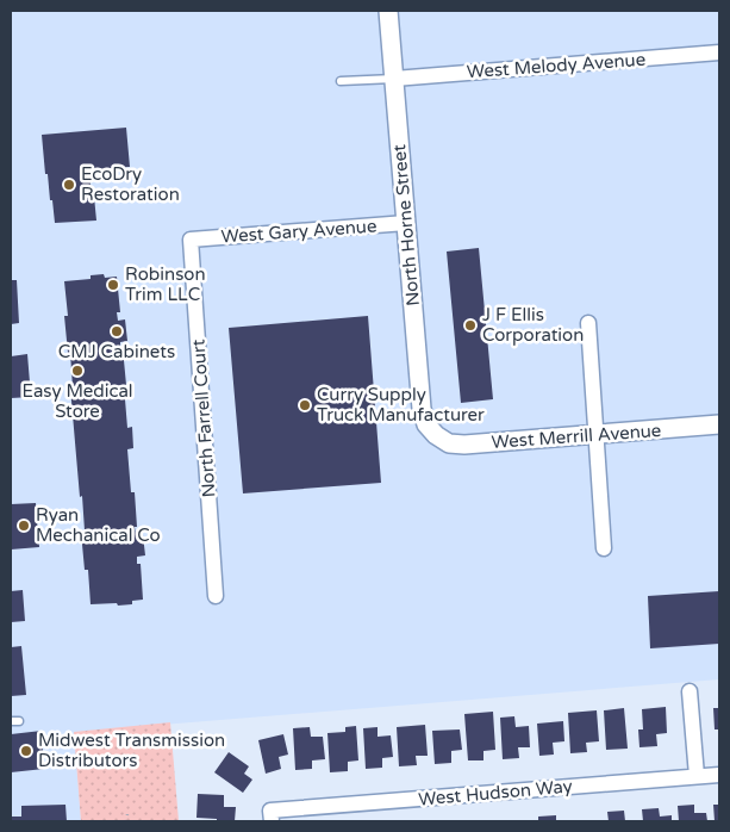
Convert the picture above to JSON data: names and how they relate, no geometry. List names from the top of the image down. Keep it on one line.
{"streets":{"street":["West Melody Avenue","North Horne Street","West Gary Avenue","North Farrell Court","West Merrill Avenue","West Hudson Way"]},"crossings":[["West Melody Avenue","North Horne Street"],["North Horne Street","West Gary Avenue"],["North Horne Street","West Merrill Avenue"],["West Gary Avenue","North Farrell Court"]],"places":["EcoDry Restoration","Robinson Trim LLC","J F Ellis Corporation","CMJ Cabinets","Easy Medical Store","Curry Supply Truck Manufacturer","Ryan Mechanical Co","Midwest Transmission Distributors"]}
